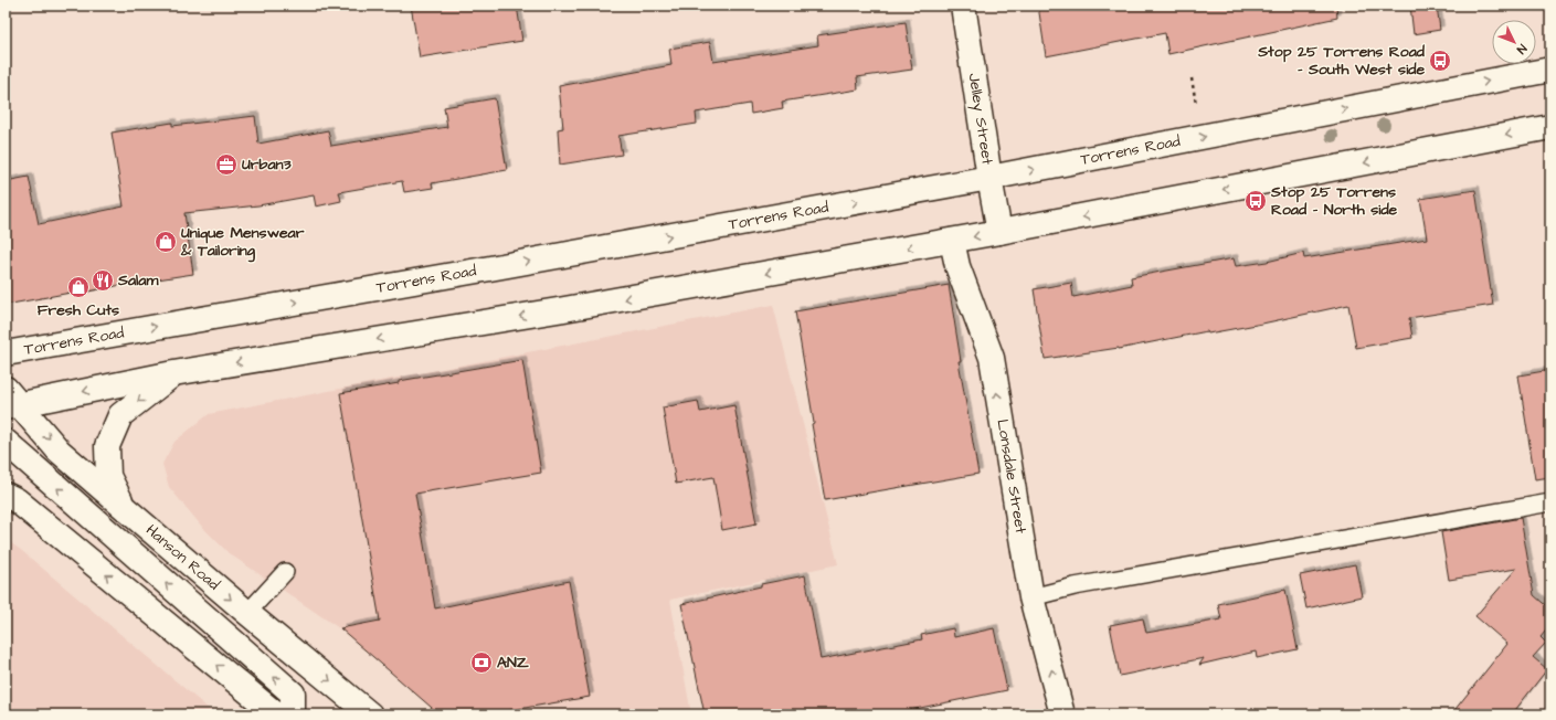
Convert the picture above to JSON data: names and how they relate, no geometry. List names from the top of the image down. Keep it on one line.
{"streets":{"main road":["Jelley Street","Torrens Road","Lonsdale Street","Hanson Road"]},"crossings":[["Jelley Street","Torrens Road"]],"one_way":["Lonsdale Street"],"places":{"bus stop":["Stop 25 Torrens Road - South West side","Stop 25 Torrens Road - North side"],"office":["Urban3"],"shop":["Unique Menswear & Tailoring","Fresh Cuts"],"restaurant":["Salam"],"bank":["ANZ"]},"north":"bottom right"}
